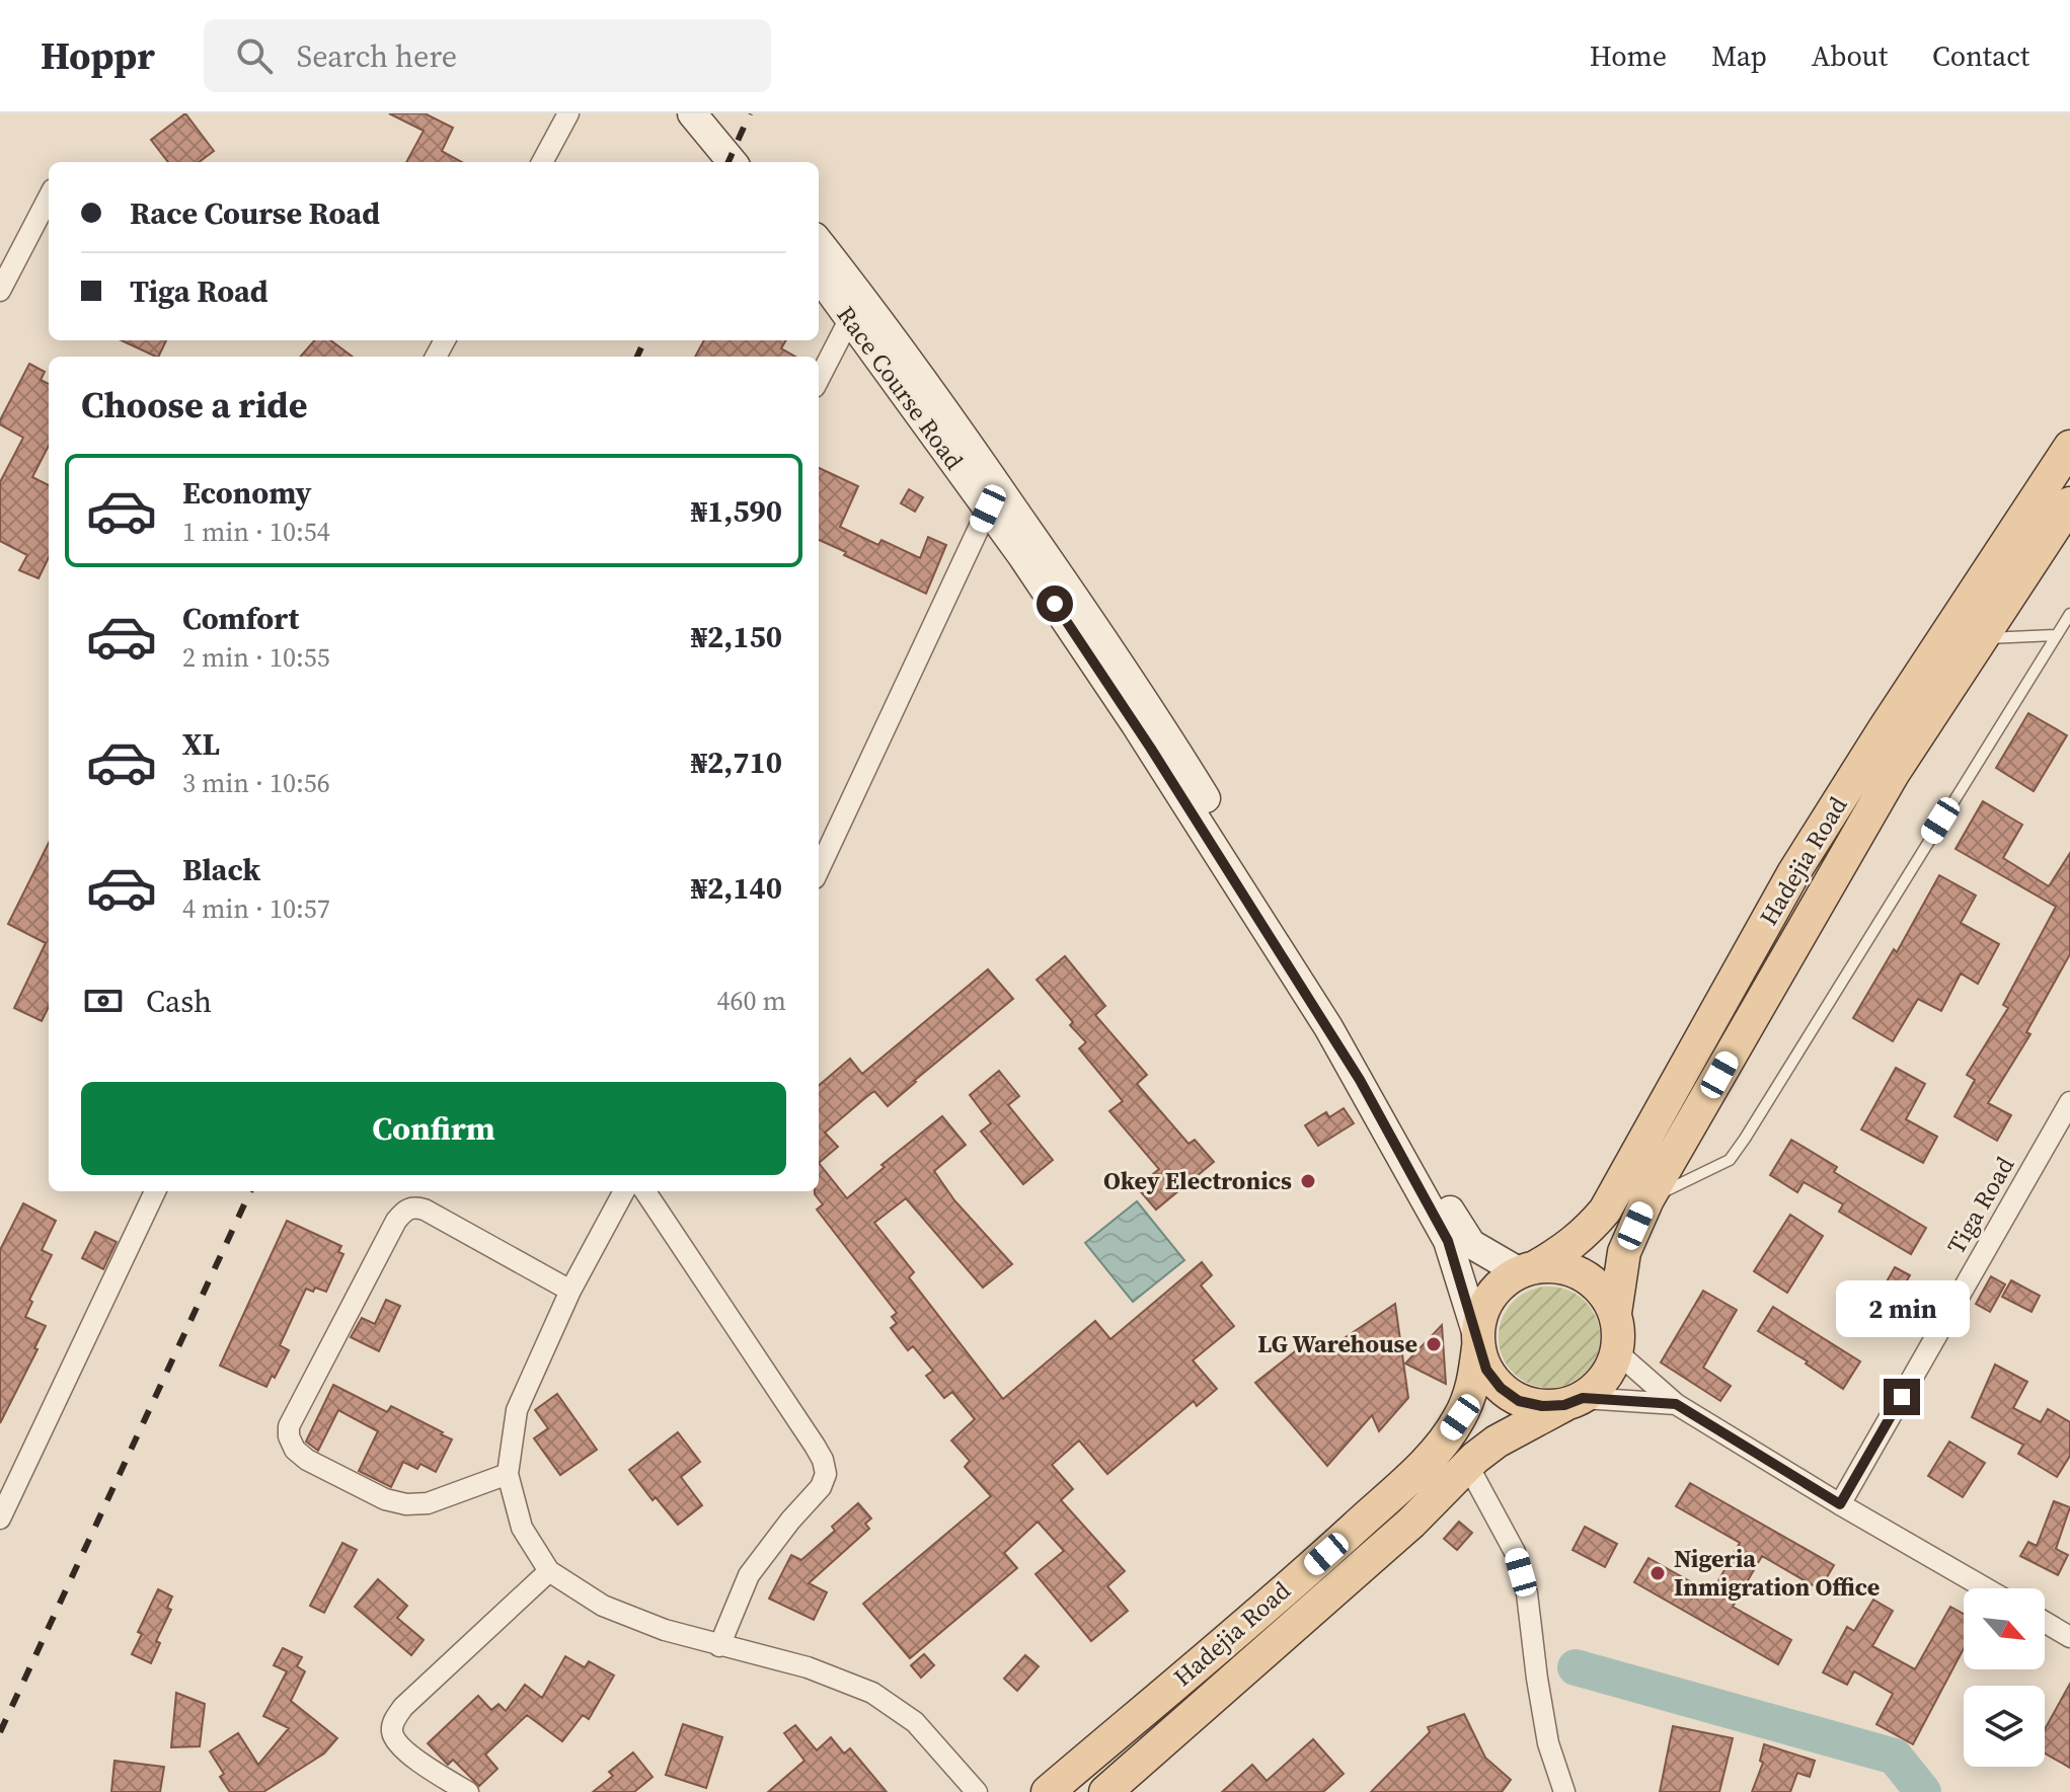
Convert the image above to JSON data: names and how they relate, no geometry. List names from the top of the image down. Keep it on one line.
{"streets":{"main road":["Hadejia Road"],"street":["Race Course Road","Tiga Road"]},"crossings":[["Race Course Road","Hadejia Road"]],"places":["Okey Electronics","LG Warehouse","Nigeria Inmigration Office"],"north":"bottom right","page":{"header":"Hoppr","search":"Search here","nav":["Home","Map","About","Contact"],"banner":["Race Course Road","Tiga Road"],"heading":"Choose a ride","list":[{"name":"Economy","note":"1 min · 10:54","value":"₦1,590"},{"name":"Comfort","note":"2 min · 10:55","value":"₦2,150"},{"name":"XL","note":"3 min · 10:56","value":"₦2,710"},{"name":"Black","note":"4 min · 10:57","value":"₦2,140"}],"pay":["Cash","460 m"],"buttons":"Confirm","bubble":"2 min"}}
